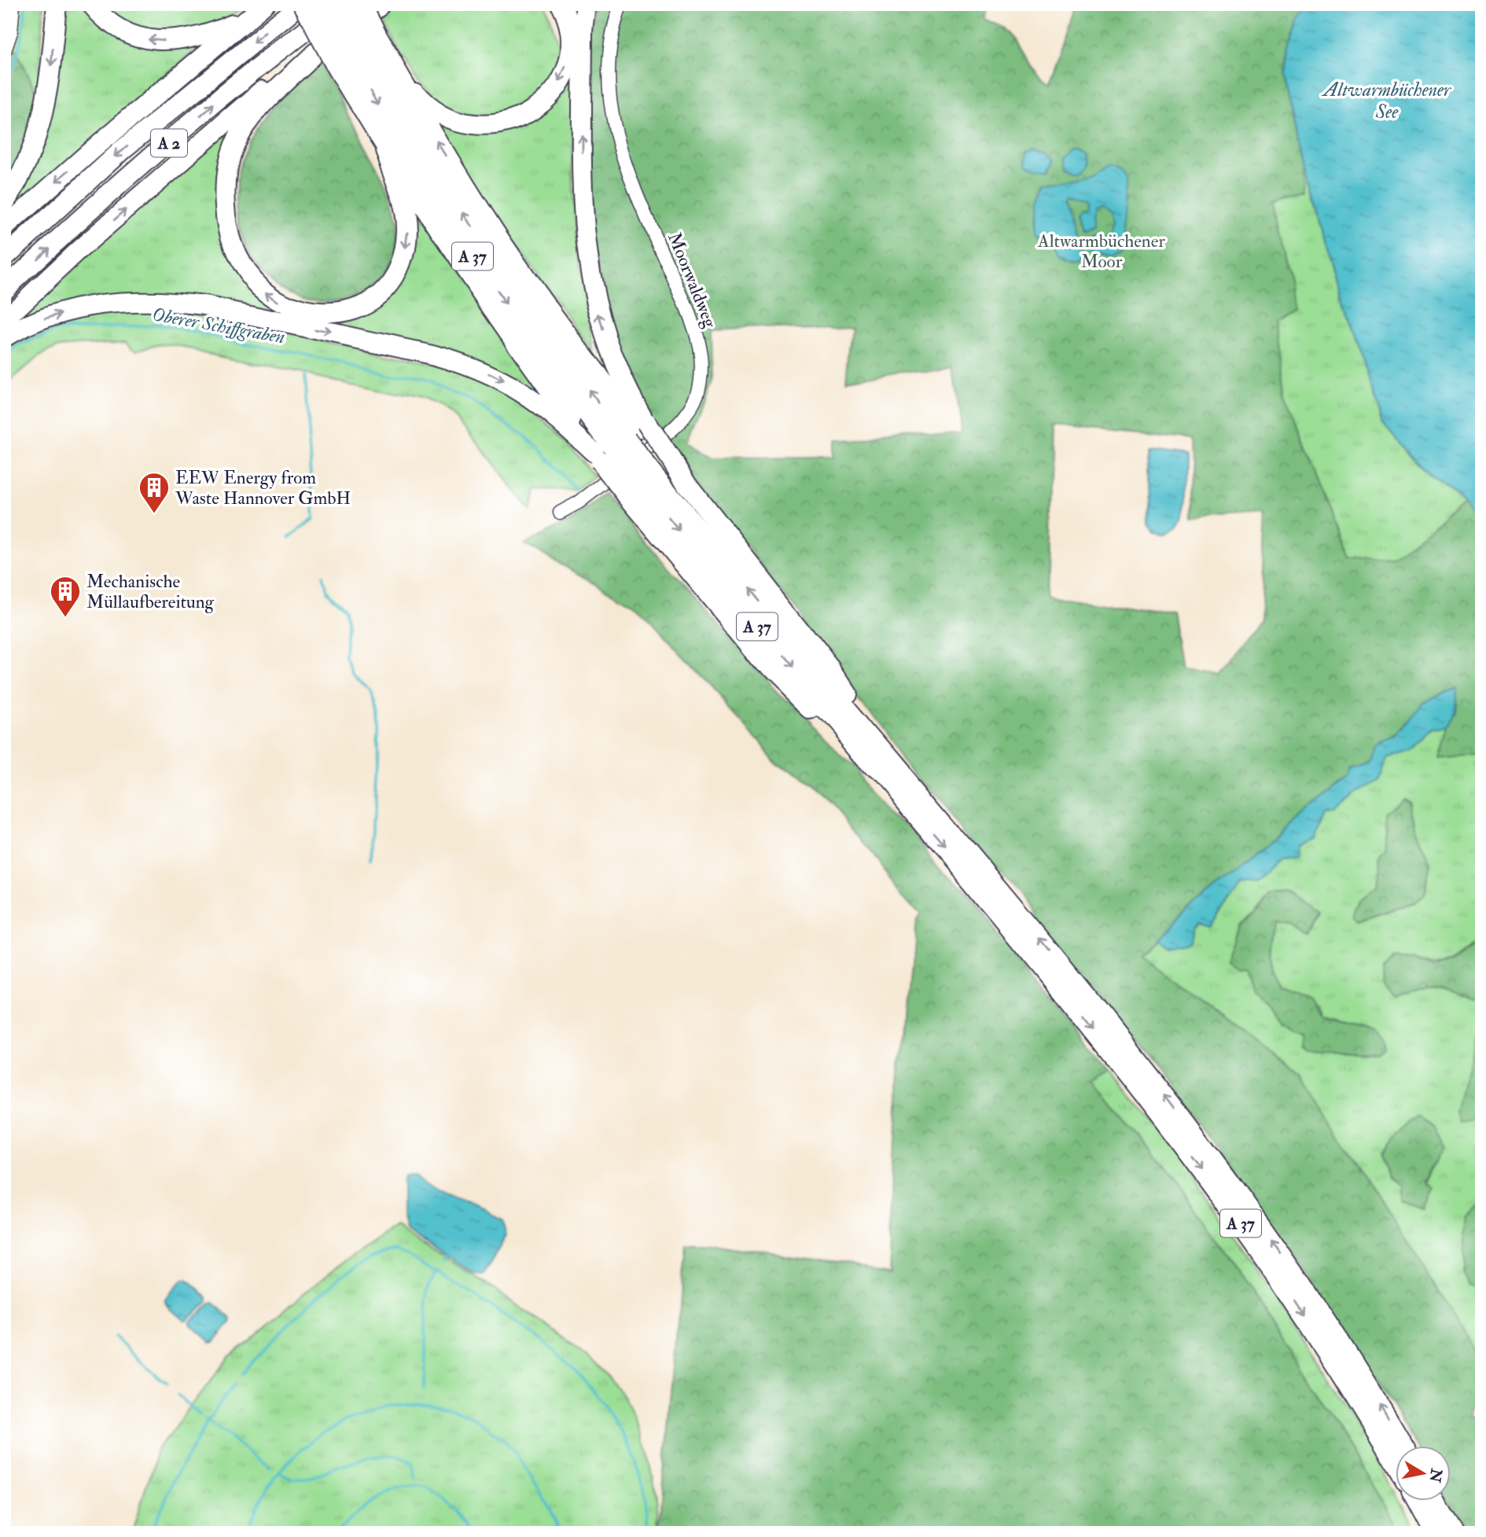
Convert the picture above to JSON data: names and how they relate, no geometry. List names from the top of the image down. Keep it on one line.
{"streets":{"highway":["A 2","A 37"],"street":["Moorwaldweg"]},"crossings":[["A 2","A 37"]],"water":["Altwarmbüchener See","Oberer Schiffgraben"],"parks":["Altwarmbüchener Moor"],"places":{"building":["EEW Energy from Waste Hannover GmbH","Mechanische Müllaufbereitung"]},"north":"right"}
